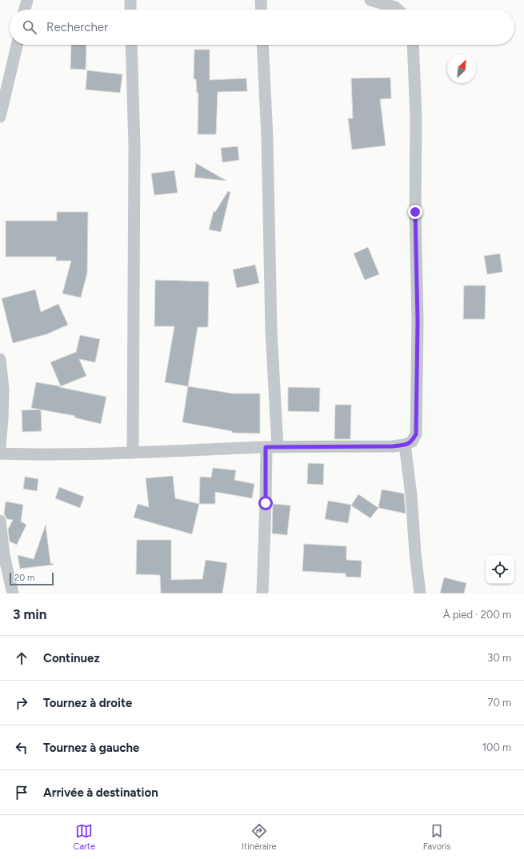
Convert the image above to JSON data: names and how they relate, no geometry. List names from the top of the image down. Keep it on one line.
{"scale_bar":"20 m","north":"top right","page":{"search":"Rechercher","scale":"20 m","heading":["3 min","À pied · 200 m"],"list":[["Continuez","30 m"],["Tournez à droite","70 m"],["Tournez à gauche","100 m"],"Arrivée à destination"],"nav":["Carte","Itinéraire","Favoris"]}}
